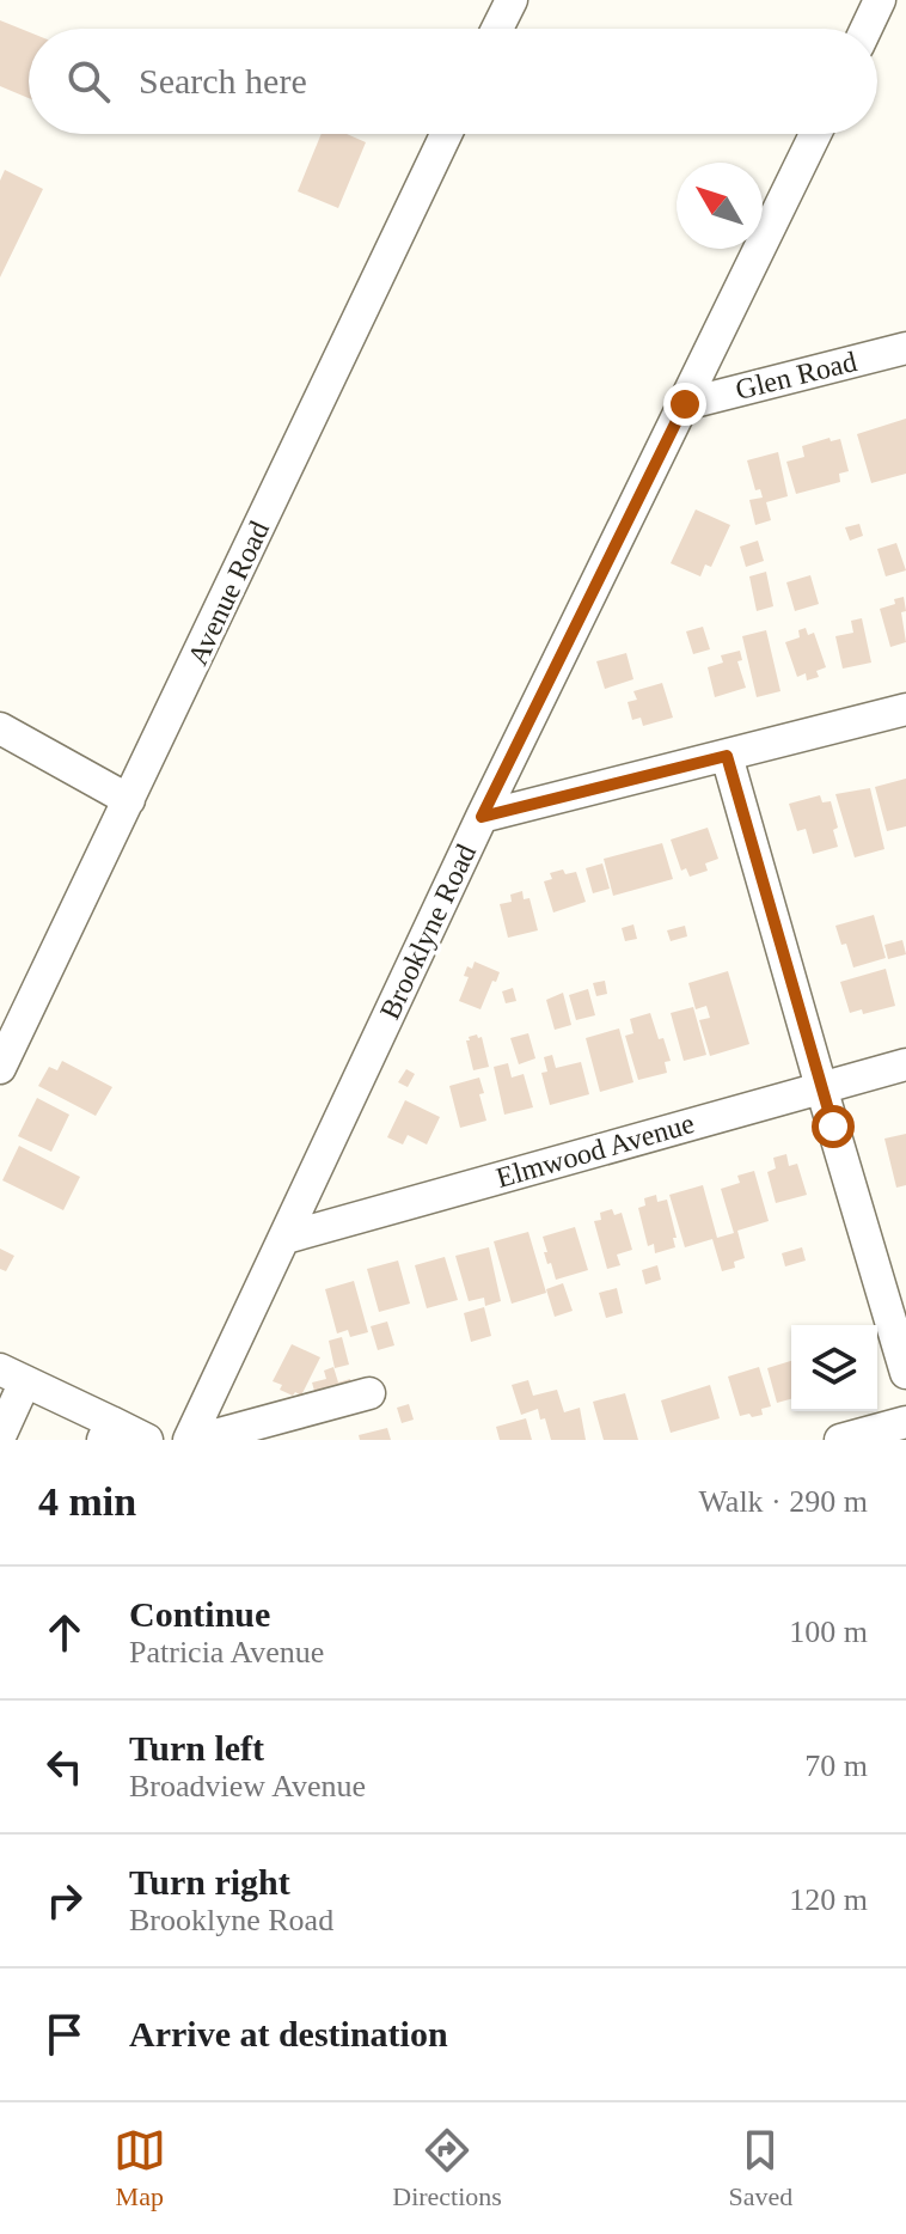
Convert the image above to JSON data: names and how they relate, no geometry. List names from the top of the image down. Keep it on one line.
{"streets":{"street":["Glen Road","Avenue Road","Brooklyne Road","Elmwood Avenue"]},"crossings":[["Glen Road","Brooklyne Road"],["Brooklyne Road","Elmwood Avenue"]],"north":"top left","page":{"search":"Search here","heading":["4 min","Walk · 290 m"],"list":[["Continue","Patricia Avenue","100 m"],["Turn left","Broadview Avenue","70 m"],["Turn right","Brooklyne Road","120 m"],"Arrive at destination"],"nav":["Map","Directions","Saved"]}}
